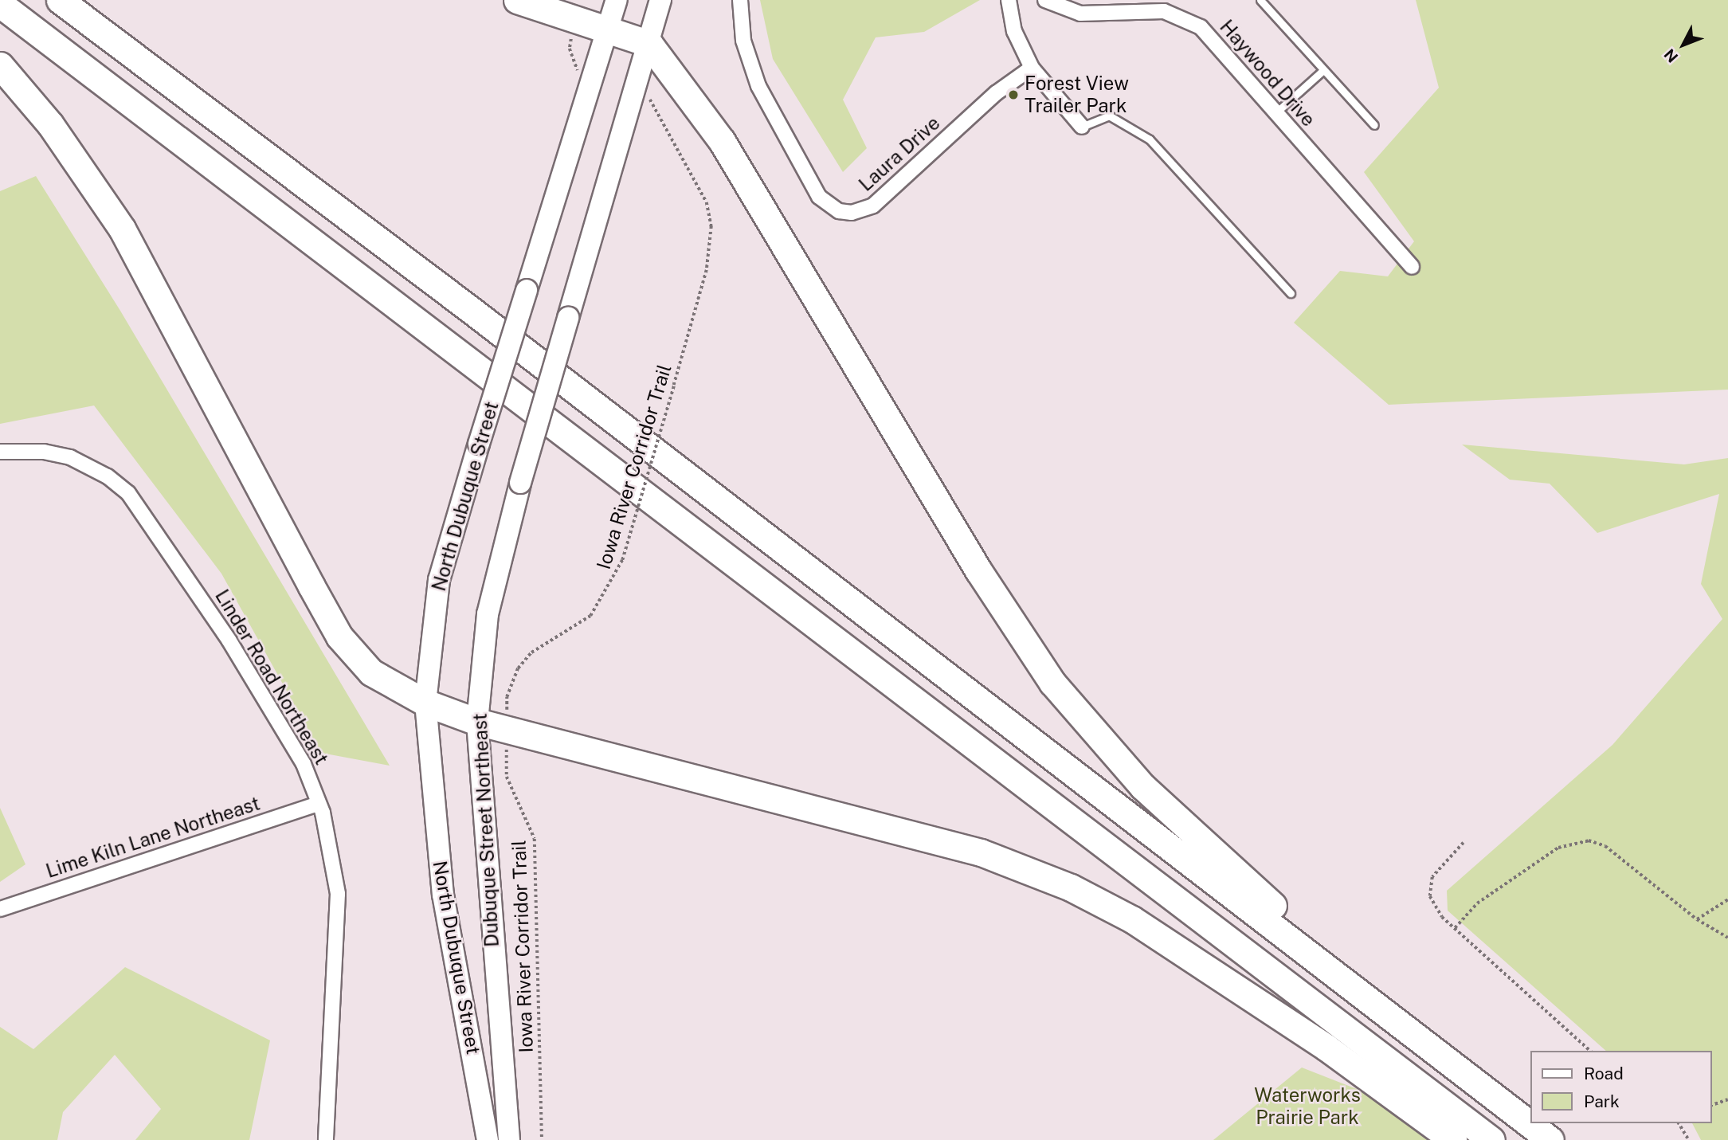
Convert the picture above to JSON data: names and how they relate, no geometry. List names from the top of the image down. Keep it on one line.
{"streets":{"main road":["North Dubuque Street","Dubuque Street Northeast"],"street":["Haywood Drive","Laura Drive","Linder Road Northeast","Lime Kiln Lane Northeast"],"path":["Iowa River Corridor Trail"]},"crossings":[["Linder Road Northeast","Lime Kiln Lane Northeast"]],"parks":["Waterworks Prairie Park"],"places":["Forest View Trailer Park"],"legend":["Road","Park"],"north":"bottom left"}
